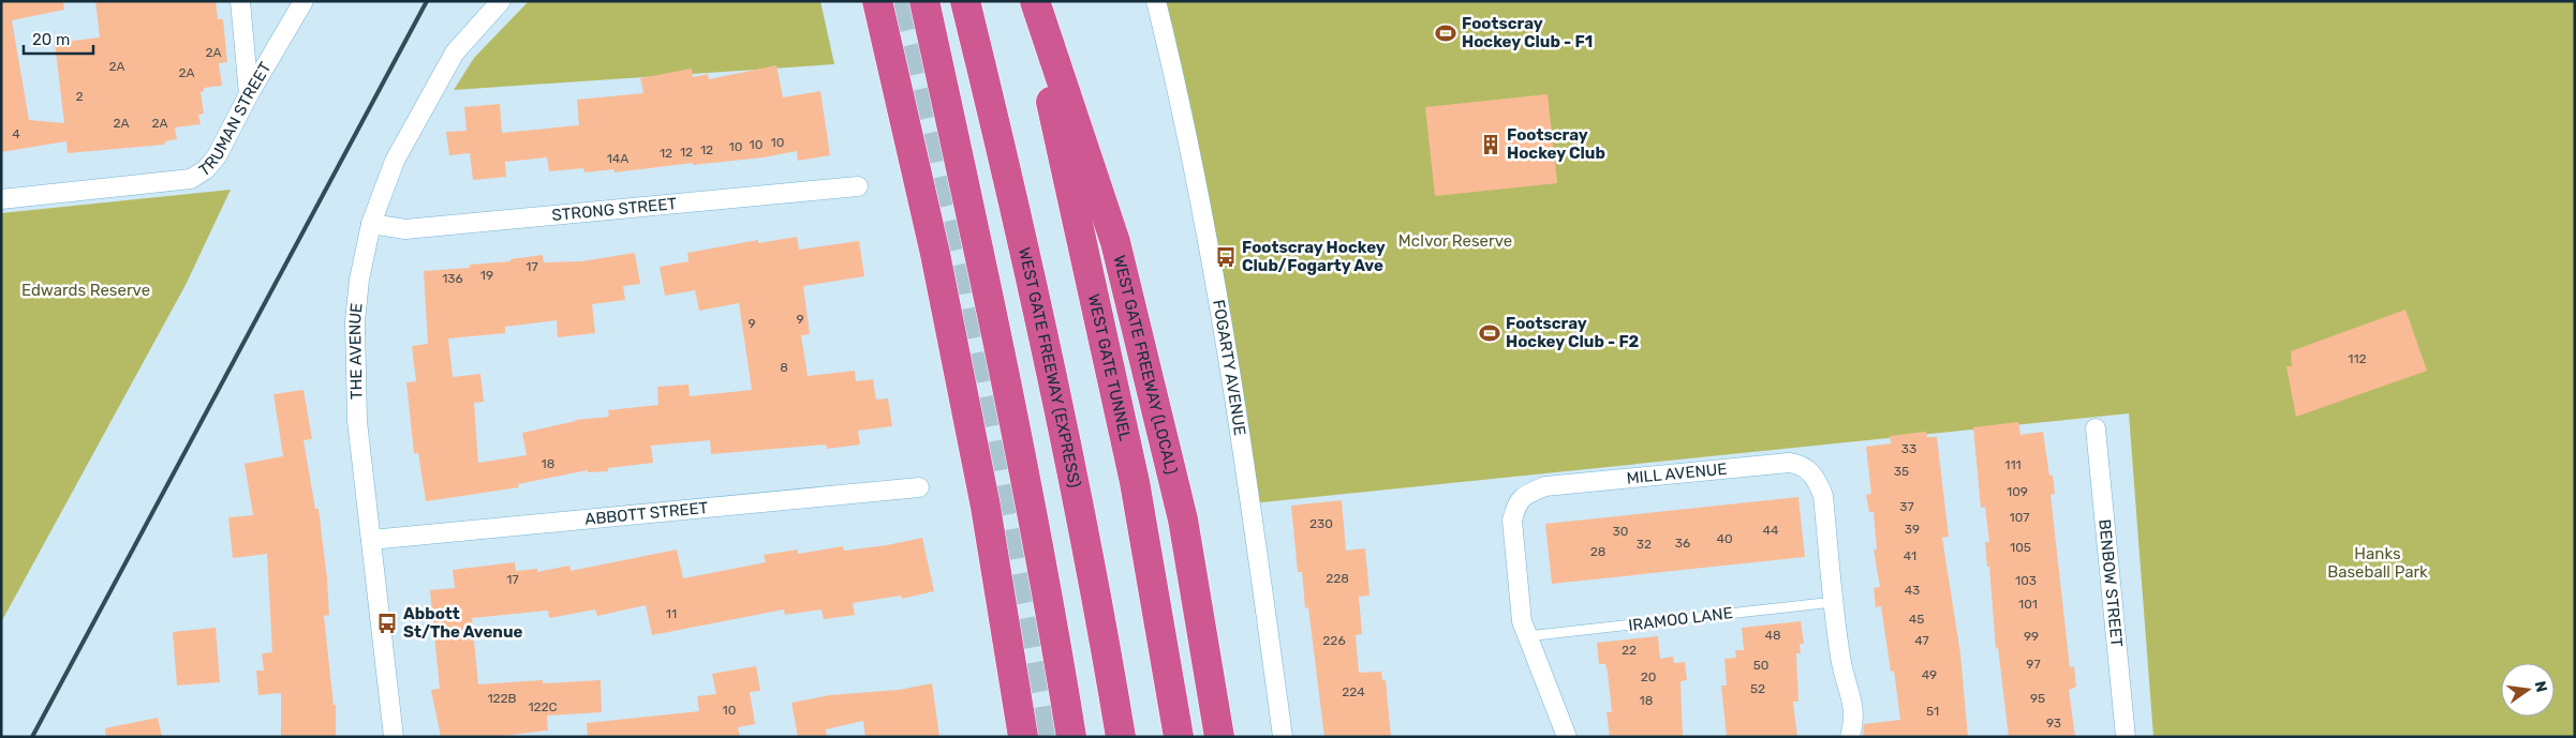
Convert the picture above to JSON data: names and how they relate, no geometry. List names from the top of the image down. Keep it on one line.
{"streets":{"highway":["WEST GATE FREEWAY (LOCAL)","WEST GATE FREEWAY (EXPRESS)","WEST GATE TUNNEL"],"street":["TRUMAN STREET","STRONG STREET","THE AVENUE","FOGARTY AVENUE","MILL AVENUE","ABBOTT STREET","BENBOW STREET"],"lane":["IRAMOO LANE"]},"crossings":[["STRONG STREET","THE AVENUE"],["THE AVENUE","ABBOTT STREET"],["MILL AVENUE","IRAMOO LANE"]],"parks":["McIvor Reserve","Edwards Reserve","Hanks Baseball Park"],"places":{"sports":["Footscray Hockey Club - F1","Footscray Hockey Club - F2"],"building":["Footscray Hockey Club"],"bus stop":["Footscray Hockey Club/Fogarty Ave","Abbott St/The Avenue"]},"house_numbers":["2A","2A","2A","2","2A","2A","4","10","10","10","12","12","12","14A","17","19","136","9","9","112","8","33","18","111","35","109","37","107","230","39","44","30","40","36","32","105","28","41","228","17","103","43","101","11","45","48","99","226","47","22","97","50","49","20","52","224","122B","95","18","122C","10","51","93"],"scale_bar":"20 m","north":"right"}
